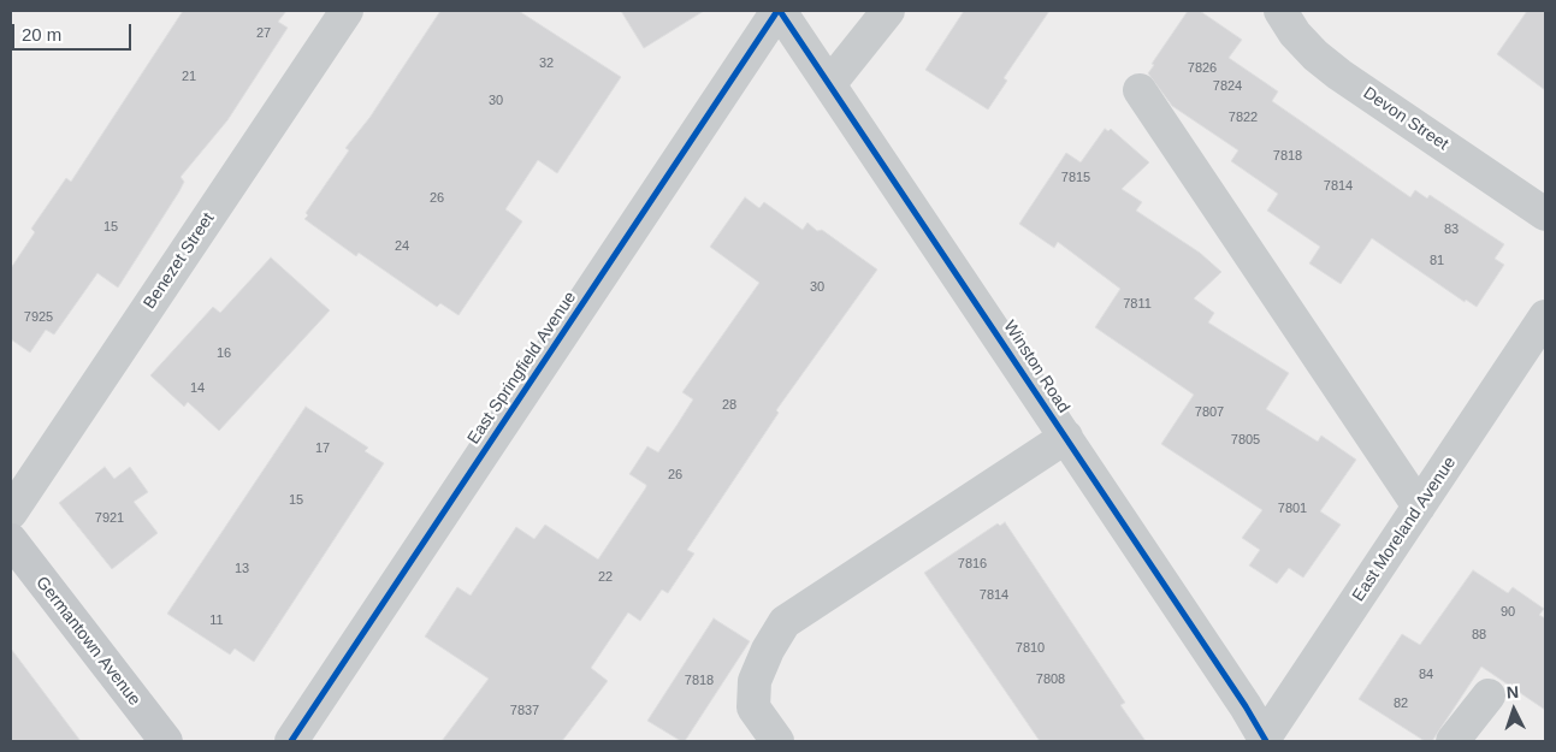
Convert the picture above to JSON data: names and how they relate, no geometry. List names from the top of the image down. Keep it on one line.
{"streets":{"main road":["Germantown Avenue"],"street":["Devon Street","Benezet Street","Winston Road","East Springfield Avenue","East Moreland Avenue"]},"crossings":[["Winston Road","East Springfield Avenue"],["Winston Road","East Moreland Avenue"]],"house_numbers":["27","32","7826","21","7824","30","7822","7818","7815","7814","26","15","83","24","81","30","7811","7925","16","14","28","7807","7805","17","26","15","7801","7921","7816","13","22","7814","90","11","88","7810","84","7808","7818","82","7837"],"scale_bar":"20 m","north":"top"}
